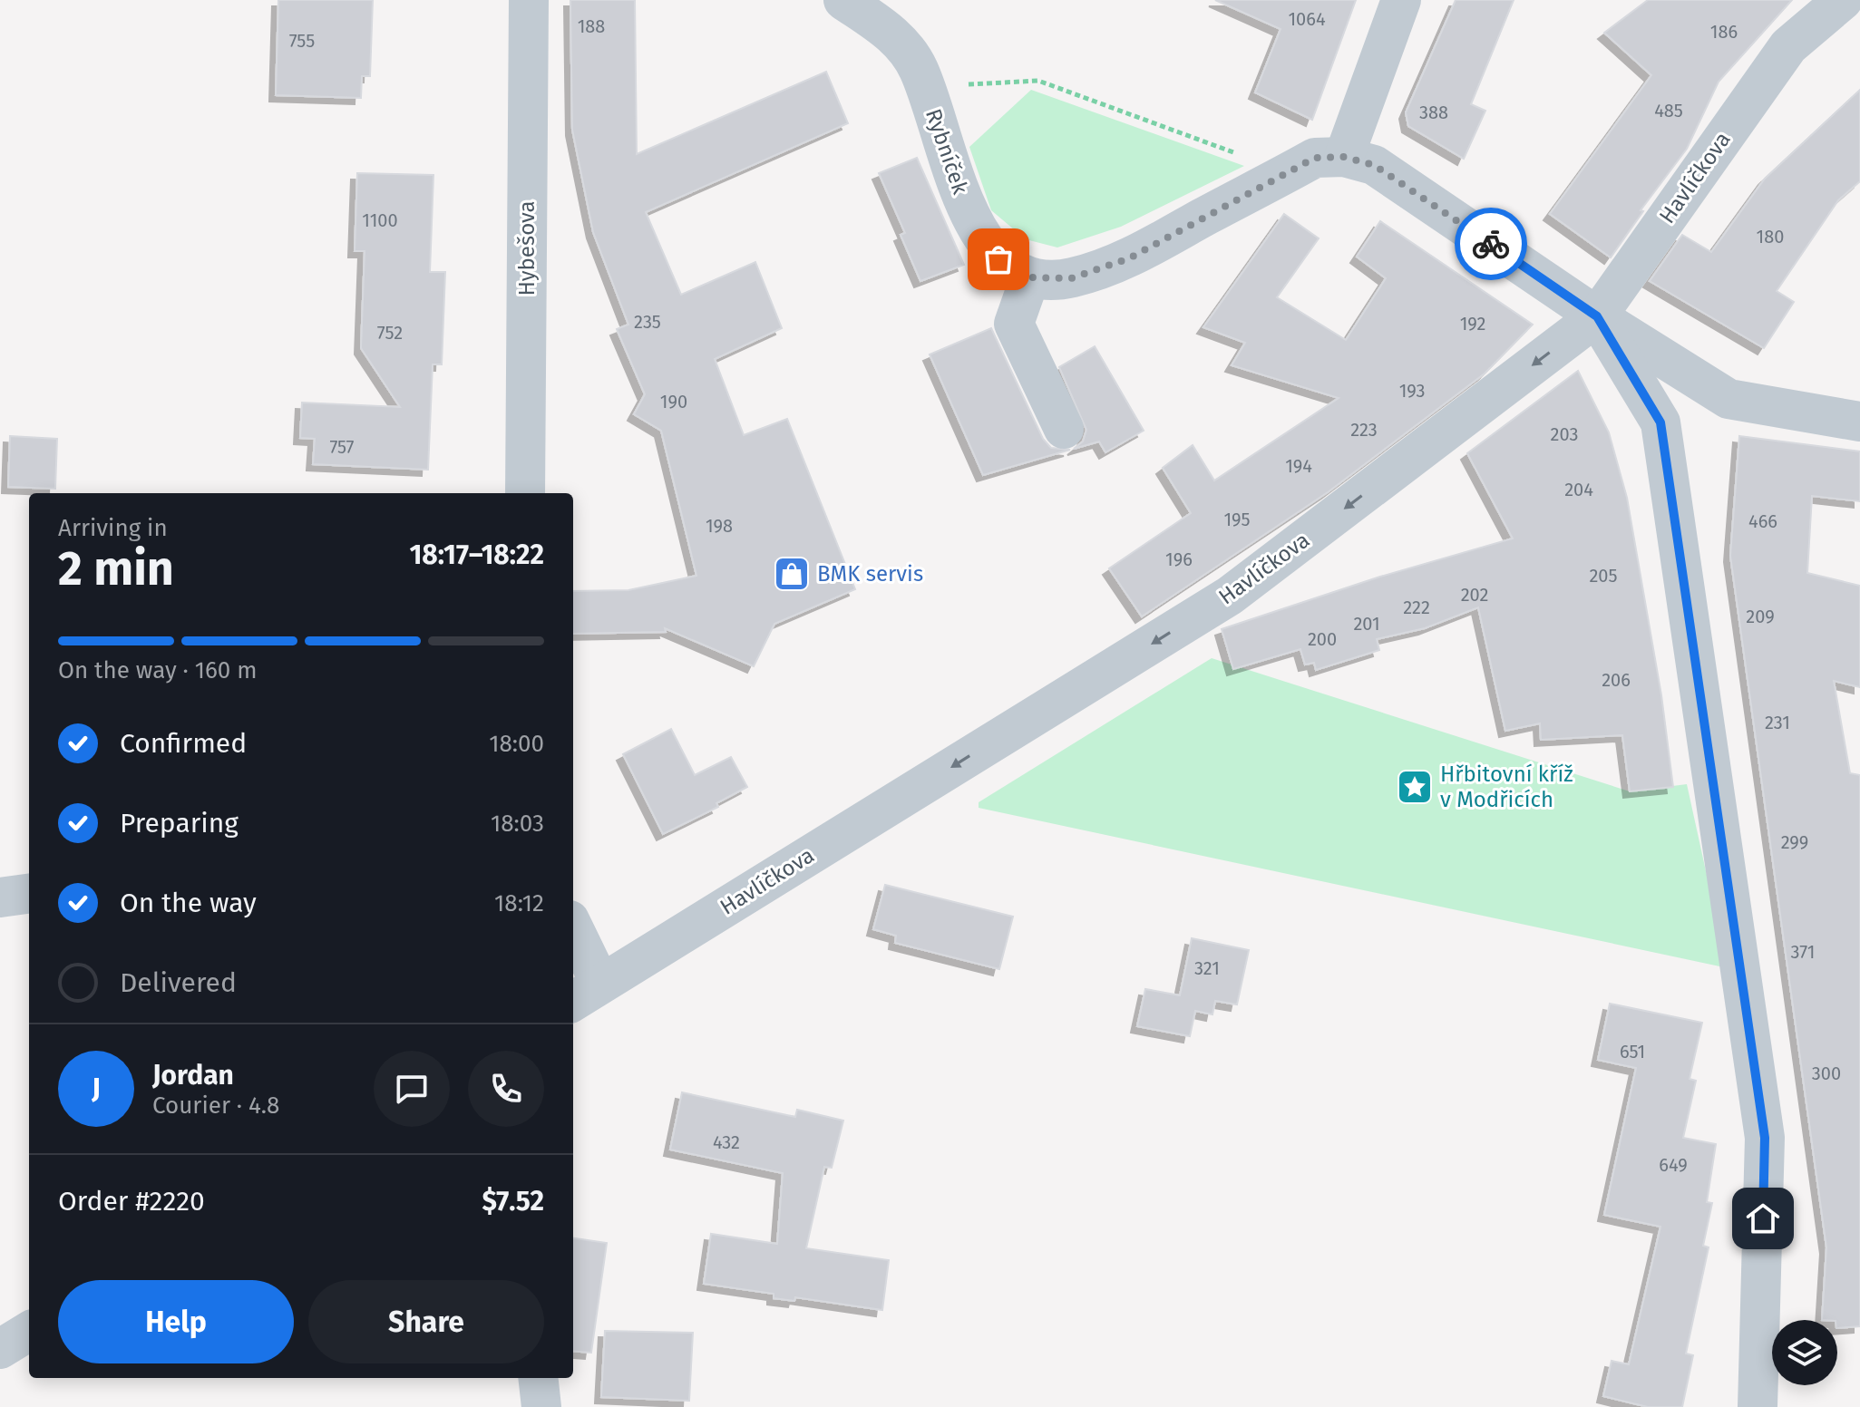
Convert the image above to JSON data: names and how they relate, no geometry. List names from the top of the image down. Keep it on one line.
{"streets":{"street":["Rybníček","Havlíčkova","Hybešova"]},"one_way":["Havlíčkova"],"places":{"shop":["BMK servis"],"place":["Hřbitovní kříž v Modřicích"]},"house_numbers":["1064","188","186","755","485","388","1100","180","235","192","752","193","190","223","203","757","194","204","195","466","198","196","205","202","222","209","201","200","206","231","299","371","321","651","300","432","649"],"page":{"heading":["2 min","Arriving in","18:17–18:22"],"panel":["Jordan","Courier · 4.8","Order #2220","$7.52"],"bar":"On the way · 160 m","list":[["Confirmed","18:00"],["Preparing","18:03"],["On the way","18:12"],"Delivered"],"round":"J","buttons":["Help","Share"]}}
